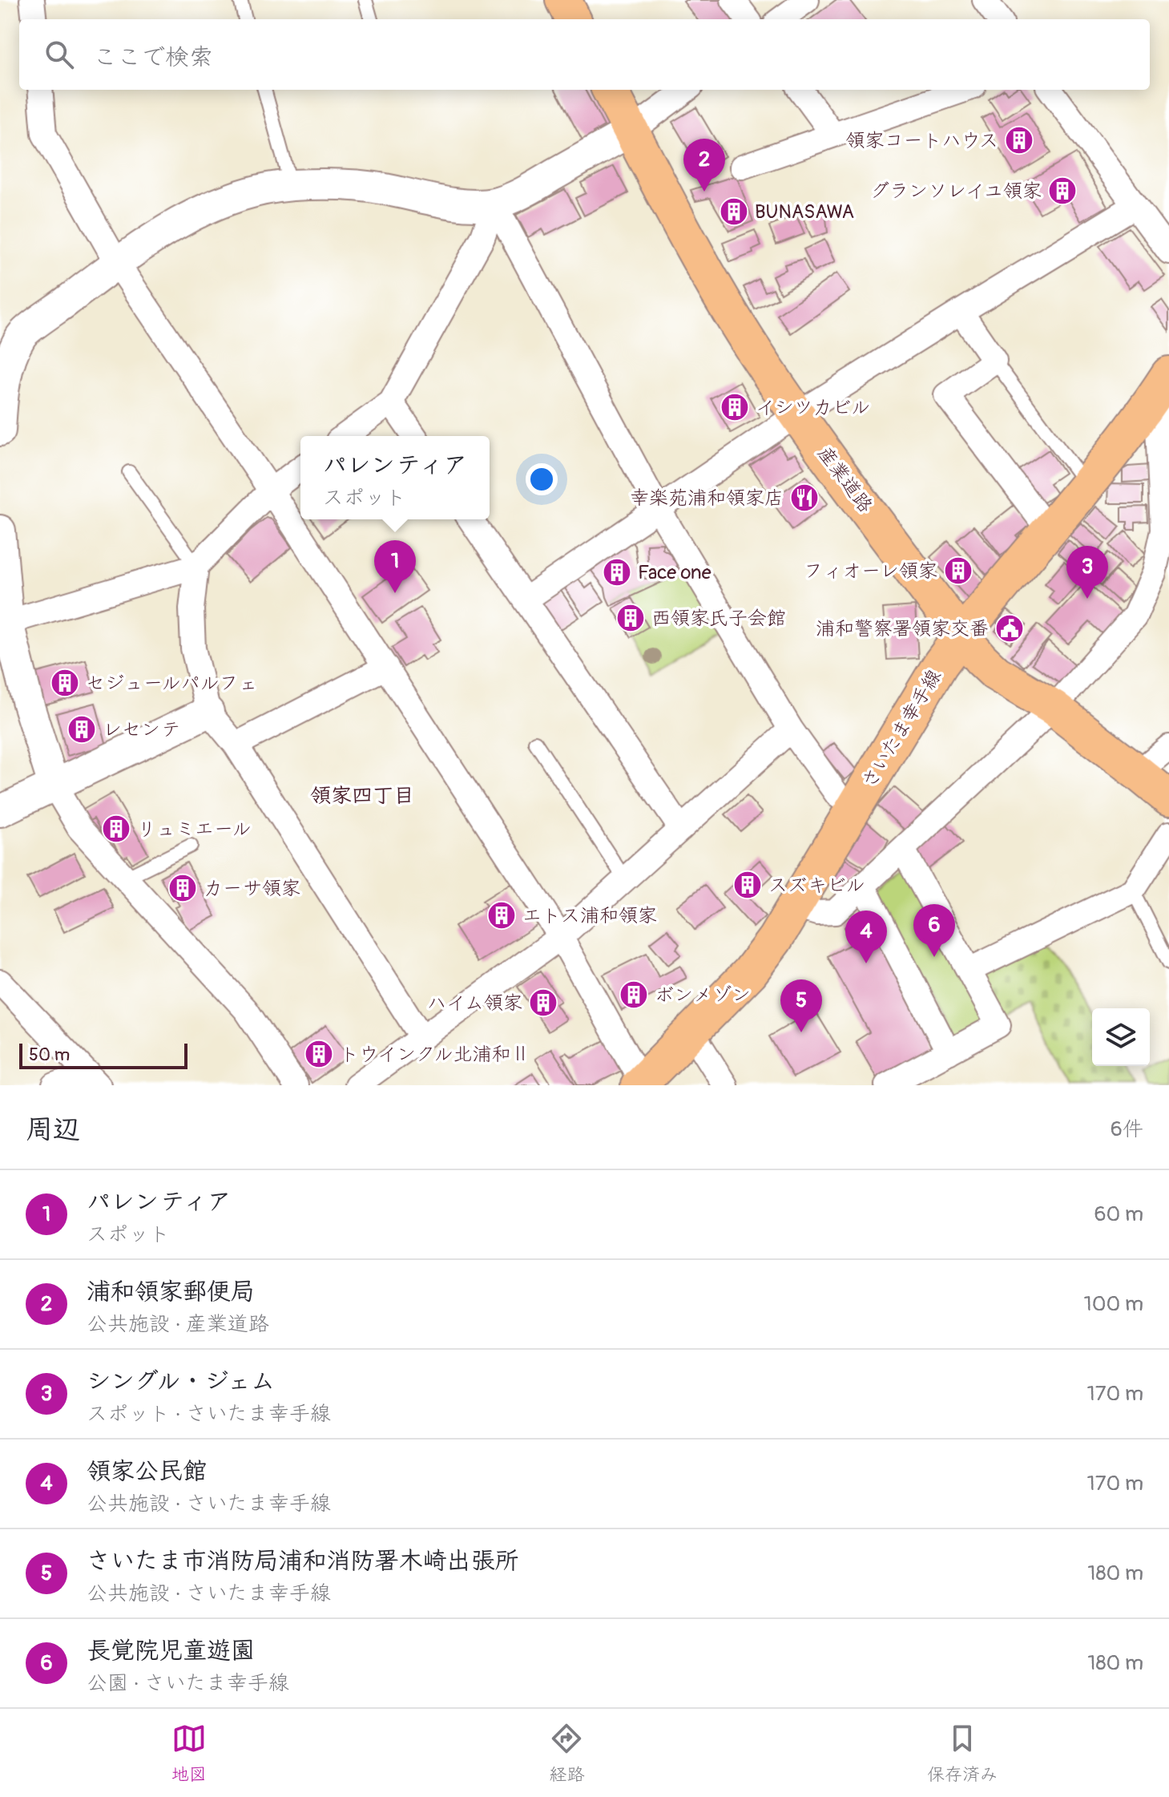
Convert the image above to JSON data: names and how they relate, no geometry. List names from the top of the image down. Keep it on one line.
{"streets":{"main road":["産業道路","さいたま幸手線"]},"crossings":[["産業道路","さいたま幸手線"]],"districts":["領家四丁目"],"places":{"building":["領家コートハウス","グランソレイユ領家","BUNASAWA","イシツカビル","フィオーレ領家","Face one","西領家氏子会館","セジュールパルフェ","レセンテ","リュミエール","スズキビル","カーサ領家","エトス浦和領家","ボンメゾン","ハイム領家","トウインクル北浦和Ⅱ"],"restaurant":["幸楽苑浦和領家店"],"public building":["浦和警察署領家交番"]},"scale_bar":"50 m","page":{"search":"ここで検索","pins":["2","1","3","6","4","5"],"popup":["パレンティア","スポット"],"scale":"50 m","heading":["周辺","6件"],"list":[{"mark":"1","name":"パレンティア","note":"スポット","value":"60 m"},{"mark":"2","name":"浦和領家郵便局","note":"公共施設 · 産業道路","value":"100 m"},{"mark":"3","name":"シングル・ジェム","note":"スポット · さいたま幸手線","value":"170 m"},{"mark":"4","name":"領家公民館","note":"公共施設 · さいたま幸手線","value":"170 m"},{"mark":"5","name":"さいたま市消防局浦和消防署木崎出張所","note":"公共施設 · さいたま幸手線","value":"180 m"},{"mark":"6","name":"長覚院児童遊園","note":"公園 · さいたま幸手線","value":"180 m"}],"nav":["地図","経路","保存済み"]}}
